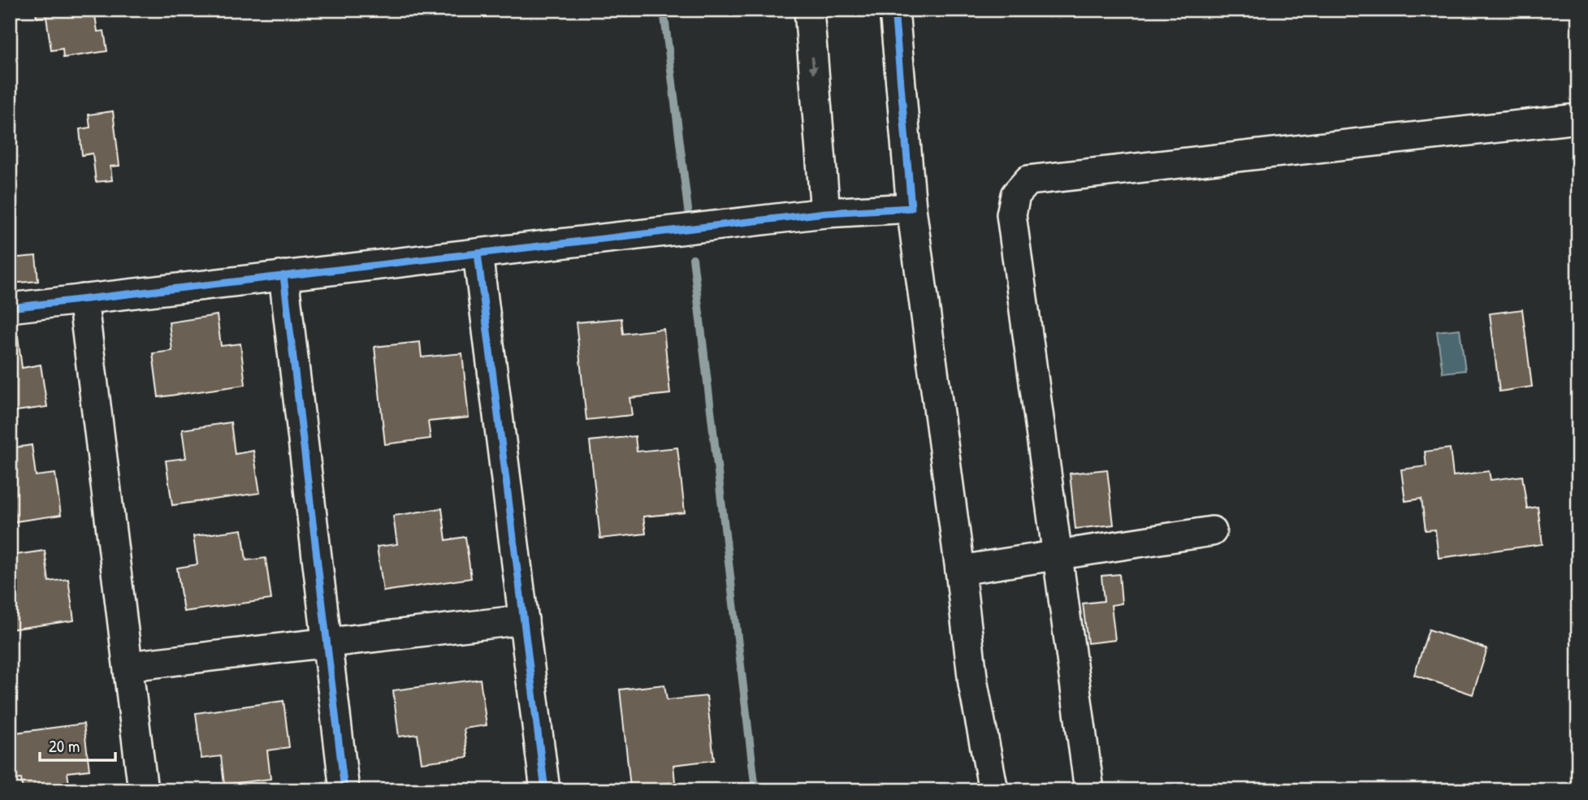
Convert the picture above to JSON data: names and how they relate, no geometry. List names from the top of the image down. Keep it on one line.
{"scale_bar":"20 m"}
